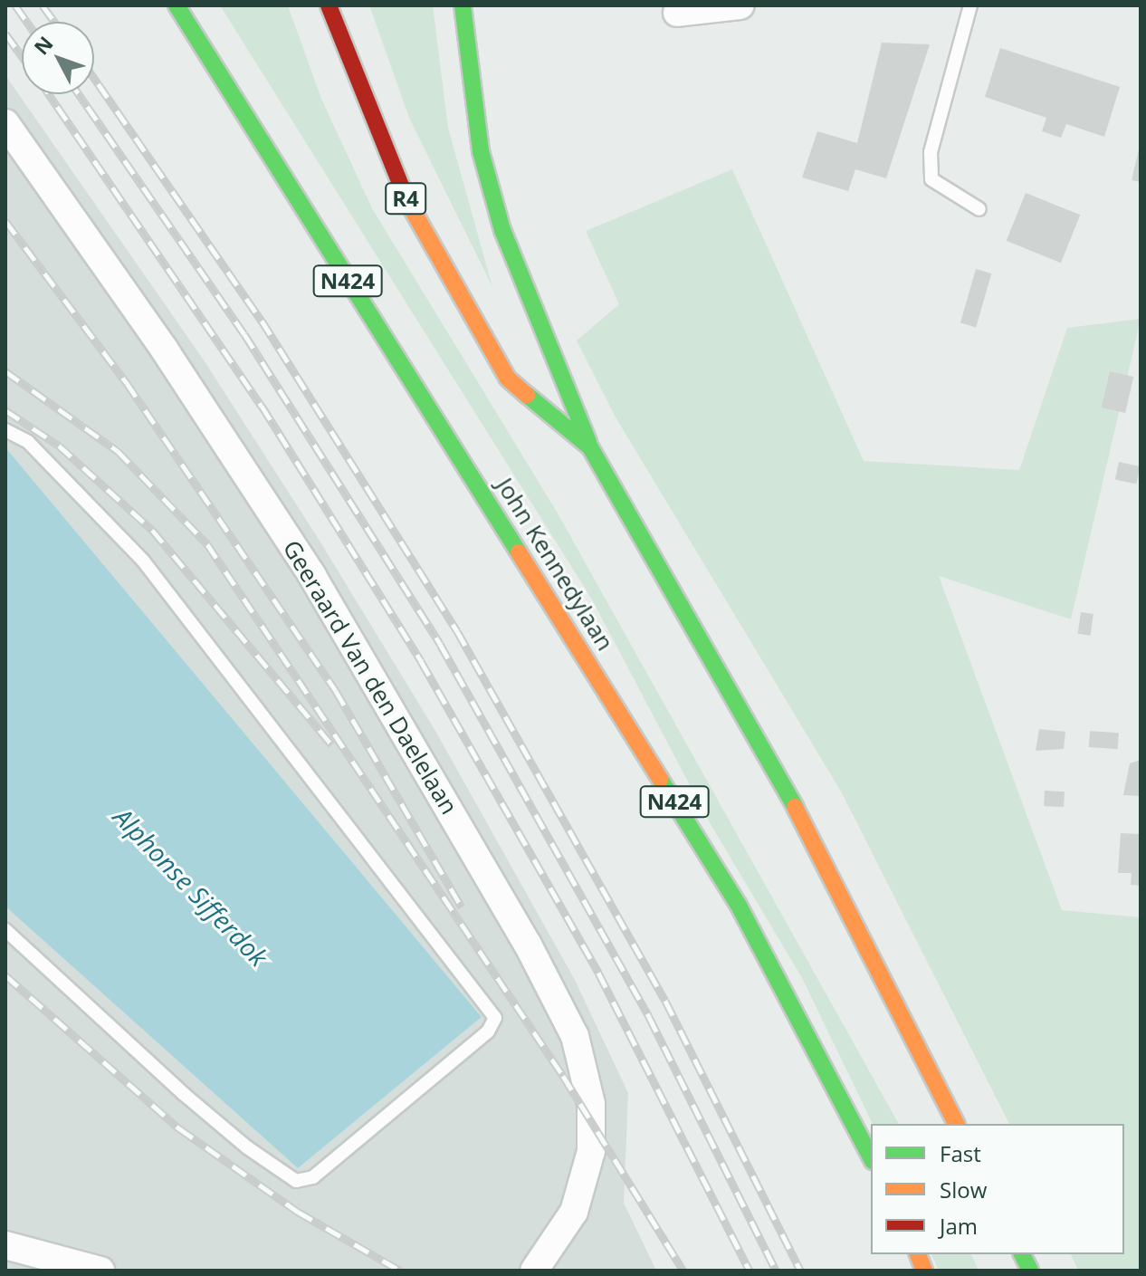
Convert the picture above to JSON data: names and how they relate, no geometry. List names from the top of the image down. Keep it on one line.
{"streets":{"highway":["R4","N424","John Kennedylaan"],"street":["Geeraard Van den Daelelaan"]},"water":["Alphonse Sifferdok"],"legend":["Fast","Slow","Jam"],"north":"top left"}
